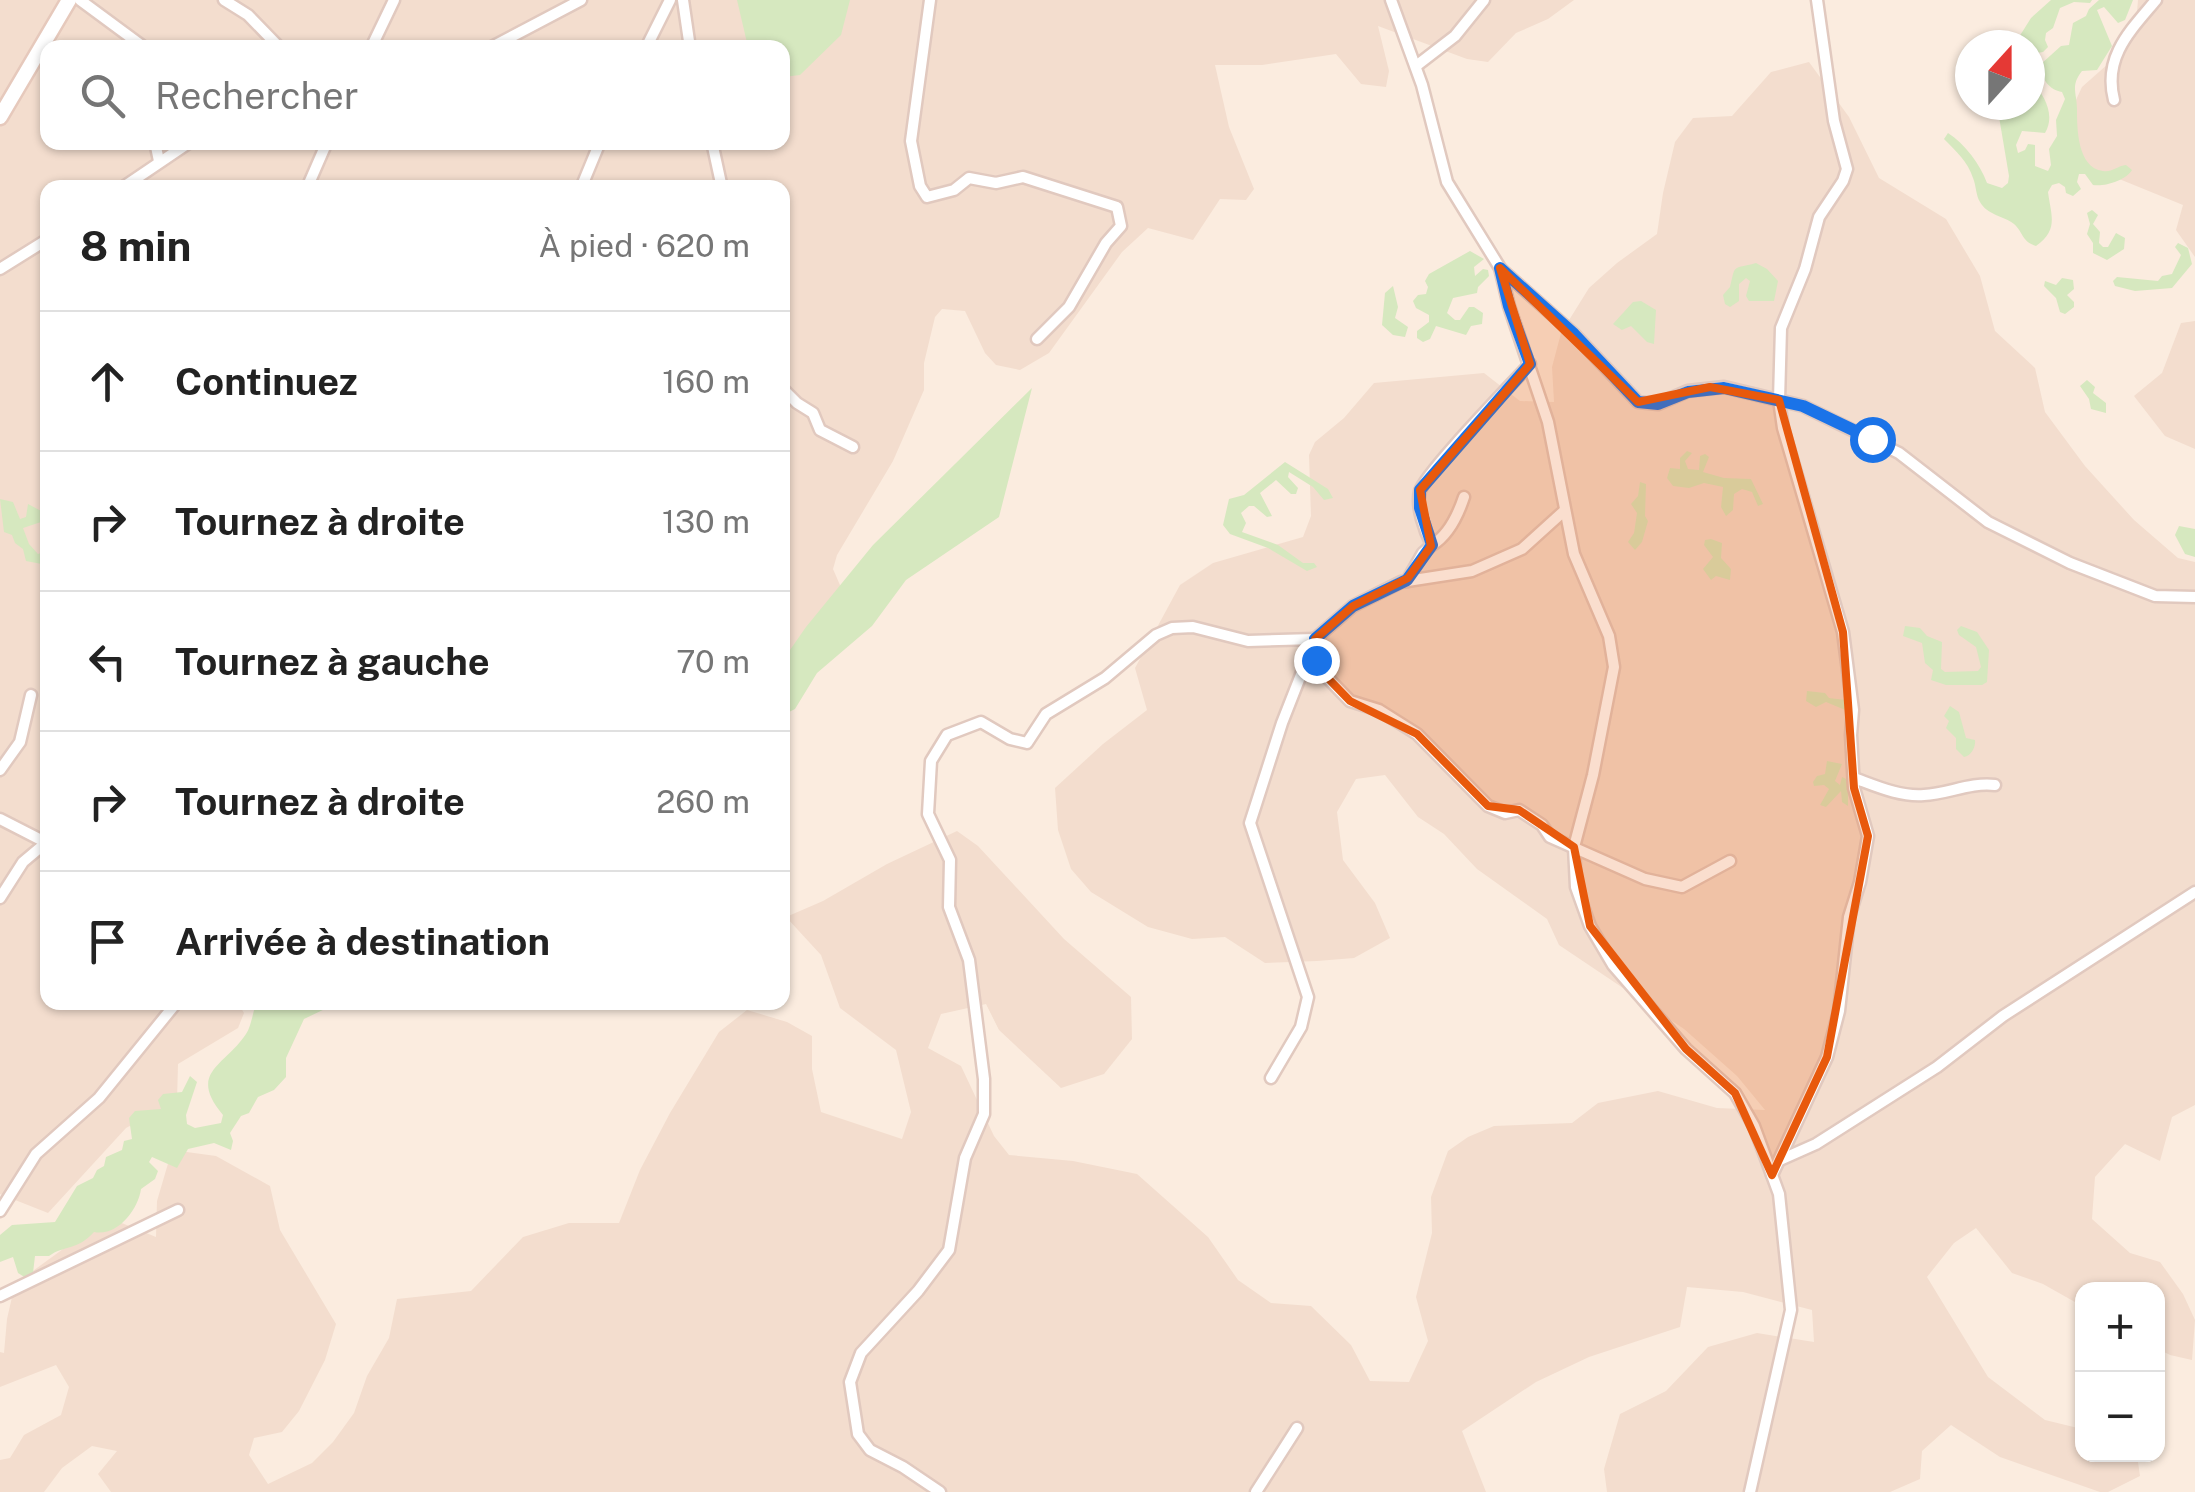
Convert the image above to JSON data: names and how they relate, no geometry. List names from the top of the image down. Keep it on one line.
{"north":"top","page":{"search":"Rechercher","heading":["8 min","À pied · 620 m"],"list":[["Continuez","160 m"],["Tournez à droite","130 m"],["Tournez à gauche","70 m"],["Tournez à droite","260 m"],"Arrivée à destination"],"map_buttons":["+","−"]}}
